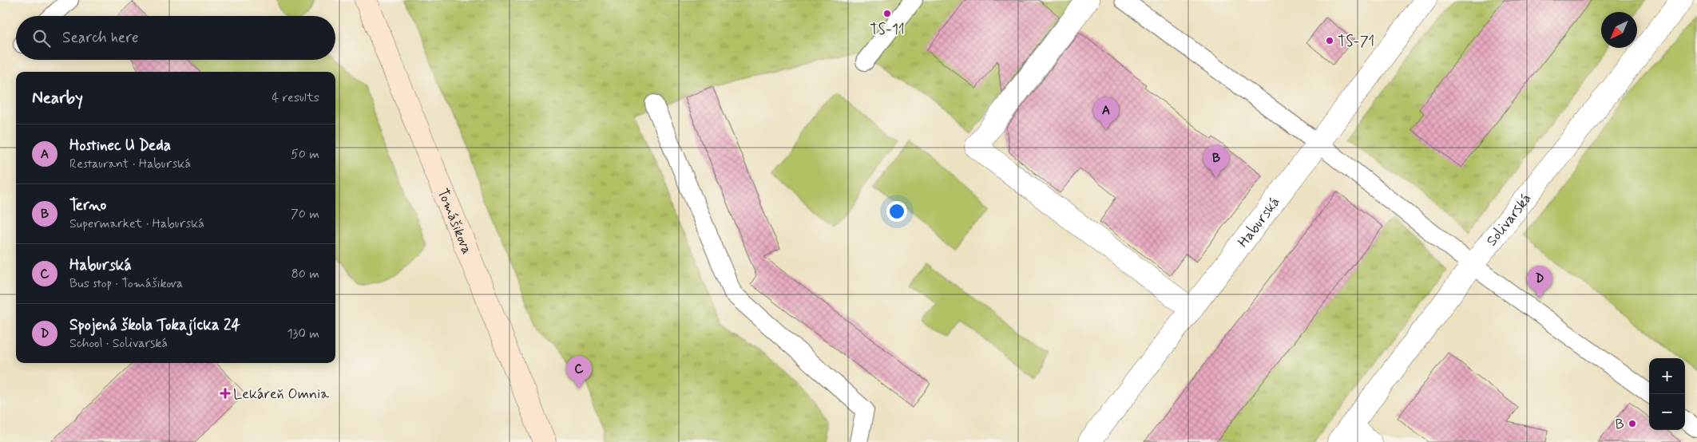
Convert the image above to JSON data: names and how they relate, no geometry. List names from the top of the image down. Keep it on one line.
{"streets":{"main road":["Tomášikova"],"street":["Solivarská","Haburská"]},"places":{"other":["TS-11","TS-71","B"],"health":["Lekáreň Omnia"]},"north":"bottom left","page":{"search":"Search here","heading":["Nearby","4 results"],"pins":["A","B","D","C"],"list":[{"mark":"A","name":"Hostinec U Deda","note":"Restaurant · Haburská","value":"50 m"},{"mark":"B","name":"Terno","note":"Supermarket · Haburská","value":"70 m"},{"mark":"C","name":"Haburská","note":"Bus stop · Tomášikova","value":"80 m"},{"mark":"D","name":"Spojená škola Tokajícka 24","note":"School · Solivarská","value":"130 m"}],"map_buttons":["+","−"]}}
